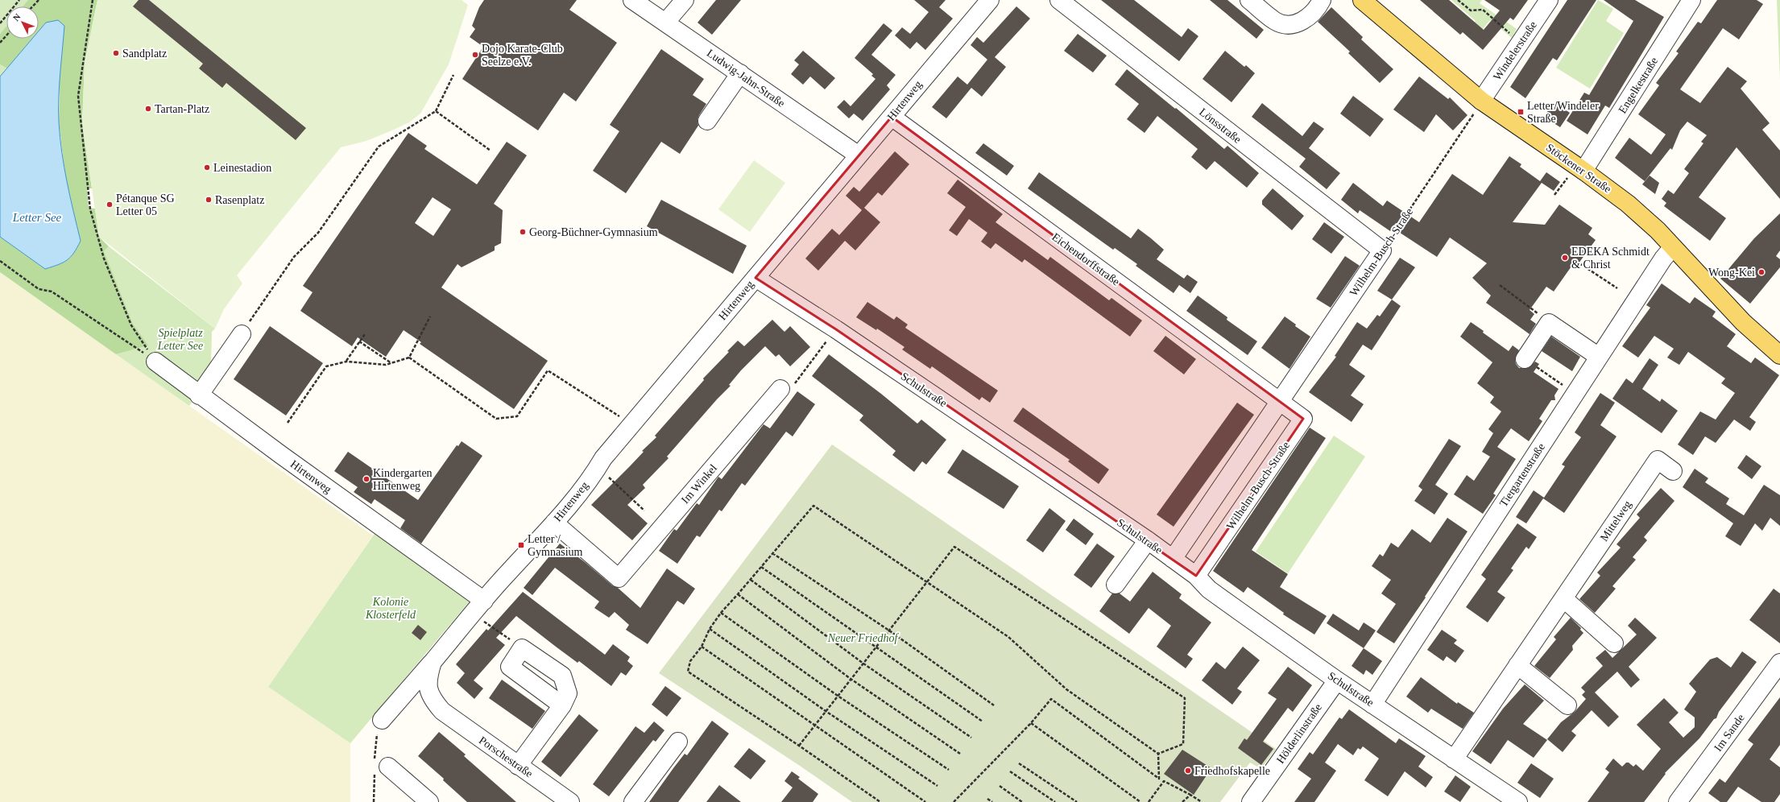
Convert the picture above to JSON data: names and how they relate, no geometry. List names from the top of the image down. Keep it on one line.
{"streets":{"main road":["Stöckener Straße"],"street":["Windelerstraße","Ludwig-Jahn-Straße","Engelkestraße","Hirtenweg","Lönsstraße","Wilhelm-Busch-Straße","Eichendorffstraße","Schulstraße","Tiergartenstraße","Im Winkel","Mittelweg","Im Sande","Hölderlinstraße","Porschestraße"]},"crossings":[["Windelerstraße","Stöckener Straße"],["Windelerstraße","Wilhelm-Busch-Straße"],["Ludwig-Jahn-Straße","Hirtenweg"],["Engelkestraße","Stöckener Straße"],["Hirtenweg","Eichendorffstraße"],["Hirtenweg","Schulstraße"],["Hirtenweg","Im Winkel"],["Hirtenweg","Porschestraße"],["Lönsstraße","Wilhelm-Busch-Straße"],["Stöckener Straße","Wilhelm-Busch-Straße"],["Stöckener Straße","Tiergartenstraße"],["Wilhelm-Busch-Straße","Eichendorffstraße"],["Wilhelm-Busch-Straße","Schulstraße"],["Schulstraße","Tiergartenstraße"],["Schulstraße","Mittelweg"],["Schulstraße","Hölderlinstraße"]],"water":["Letter See"],"parks":["Spielplatz Letter See","Kolonie Klosterfeld","Neuer Friedhof"],"places":{"other":["Sandplatz","Dojo Karate-Club Seelze e.V.","Tartan-Platz","Leinestadion","Rasenplatz","Pétanque SG Letter 05","Georg-Büchner-Gymnasium","EDEKA Schmidt & Christ","Wong-Kei","Kindergarten Hirtenweg","Friedhofskapelle"],"transit":["Letter/Windeler Straße","Letter / Gymnasium"]},"north":"top left"}
